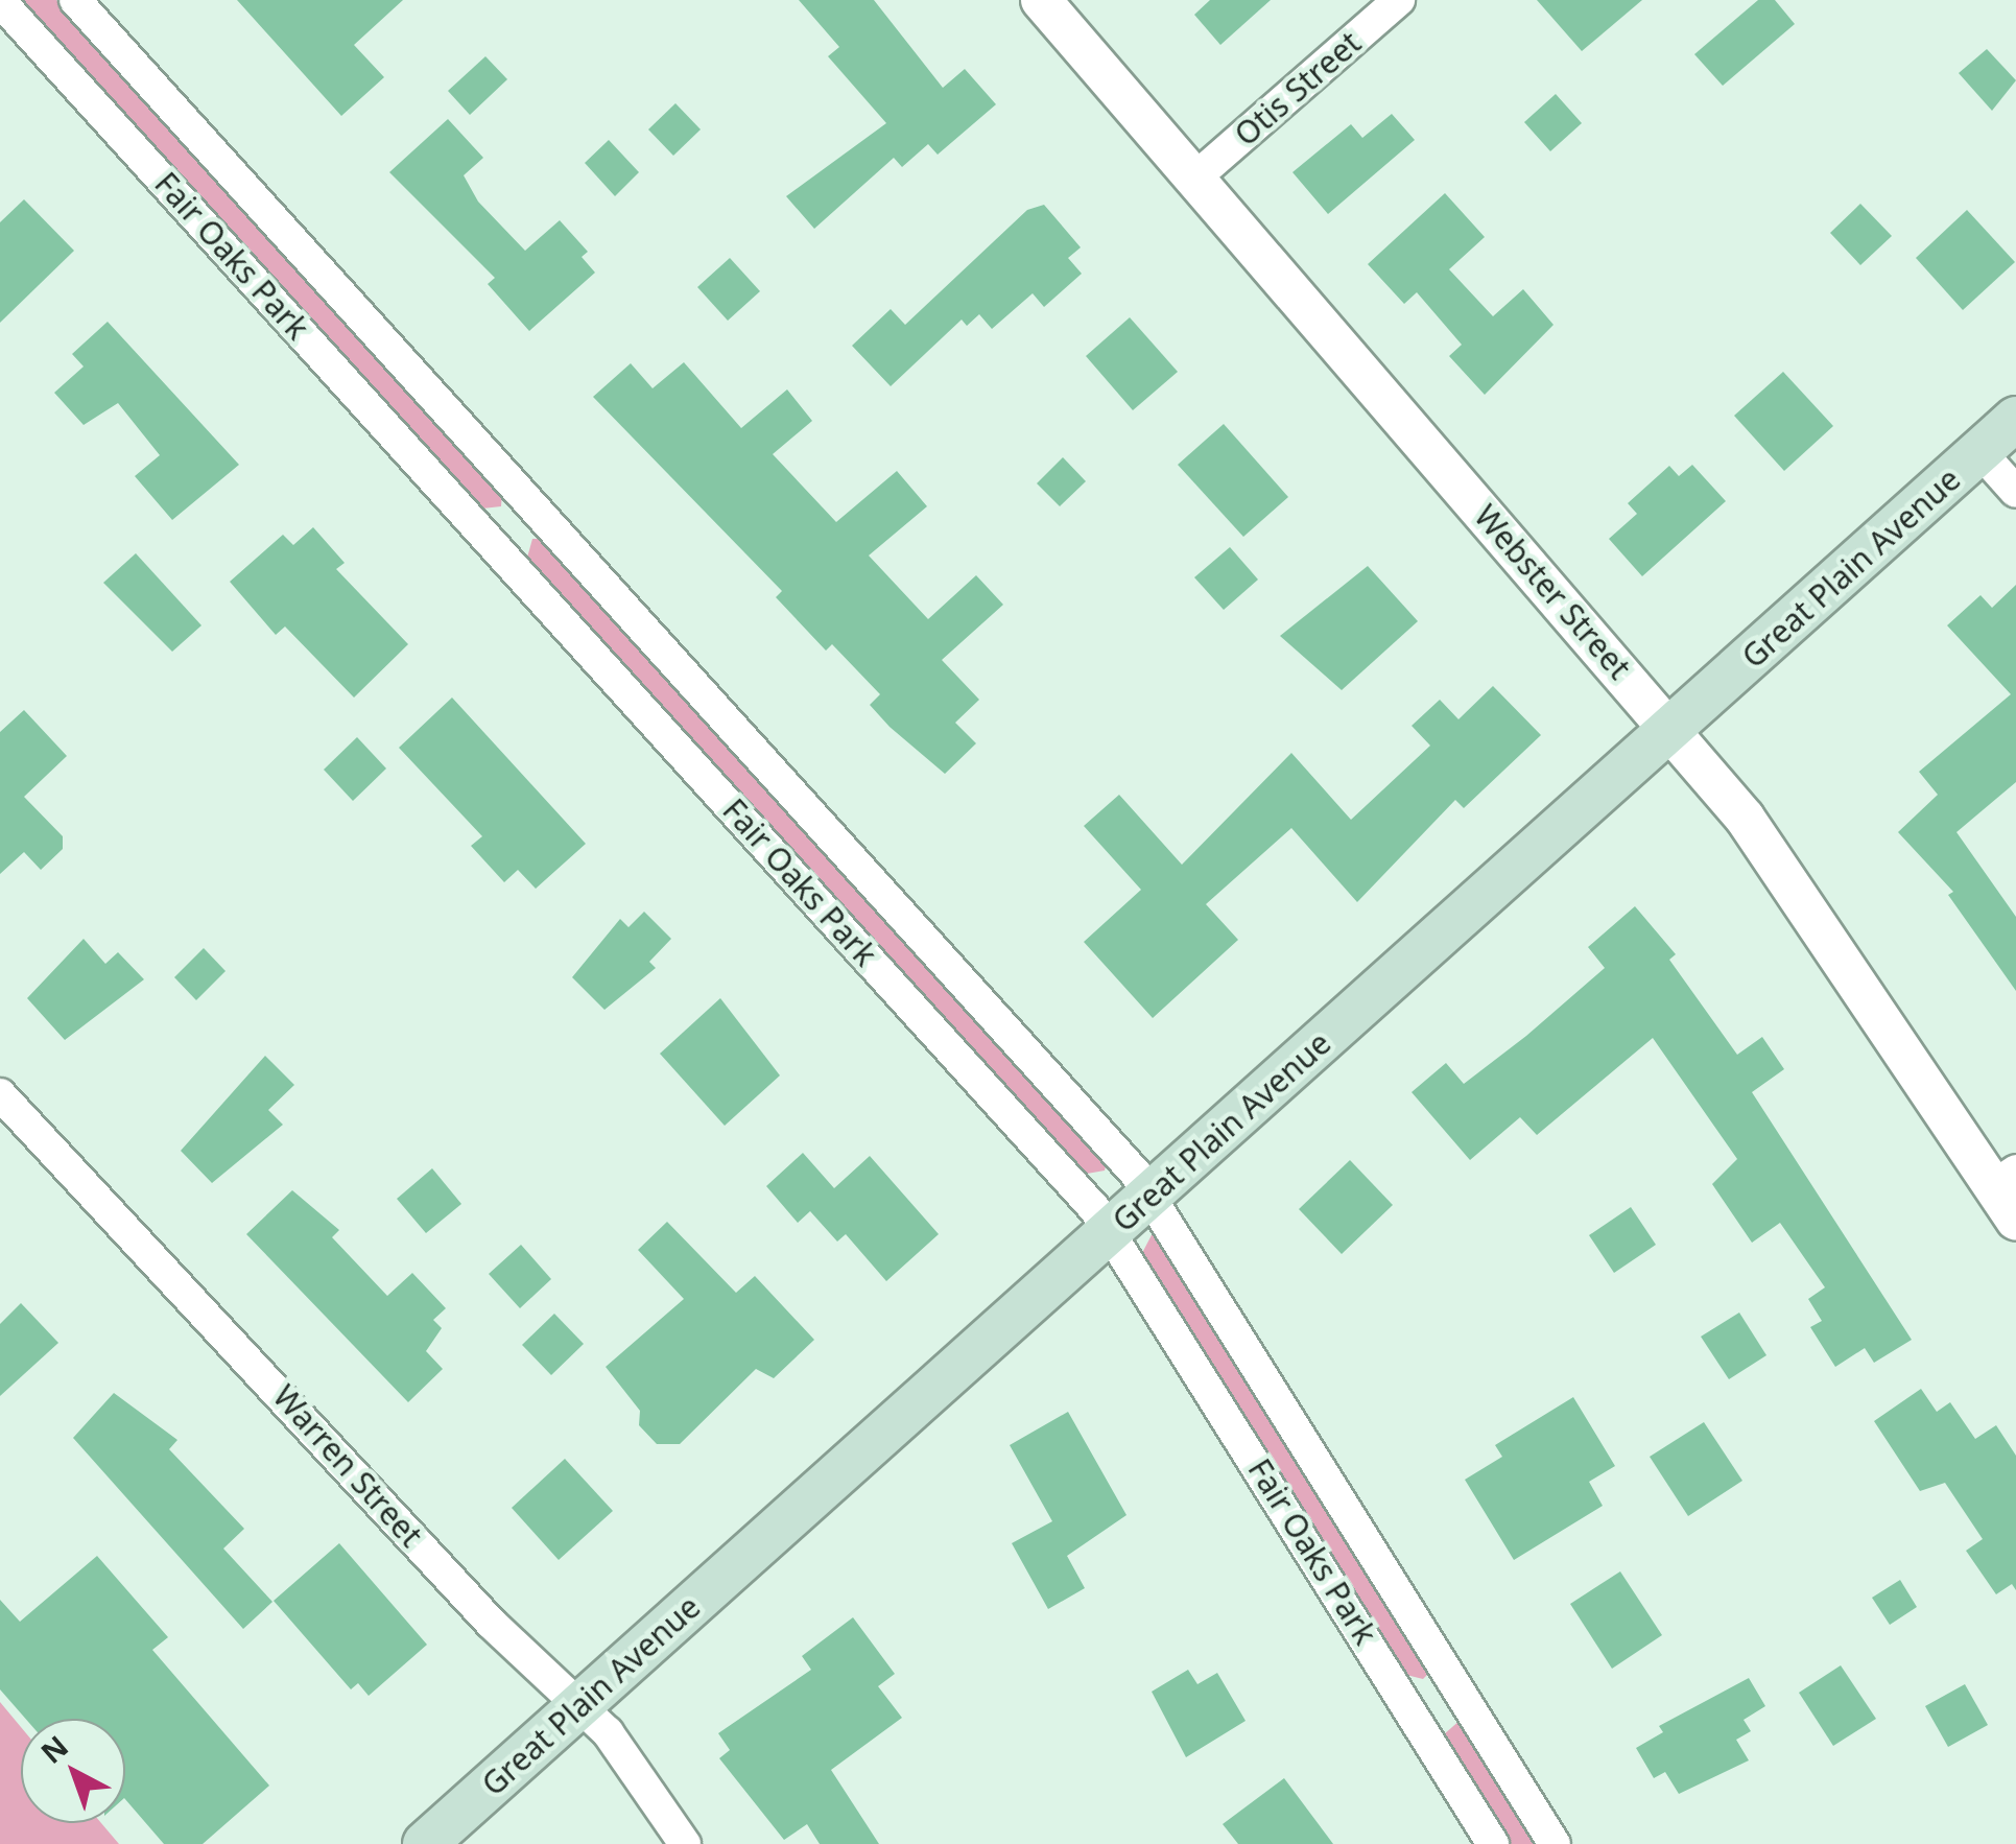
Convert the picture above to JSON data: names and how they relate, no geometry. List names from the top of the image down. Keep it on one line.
{"streets":{"main road":["Great Plain Avenue"],"street":["Otis Street","Fair Oaks Park","Webster Street","Warren Street"]},"crossings":[["Otis Street","Webster Street"],["Fair Oaks Park","Great Plain Avenue"],["Great Plain Avenue","Webster Street"],["Great Plain Avenue","Warren Street"]],"north":"top left"}
